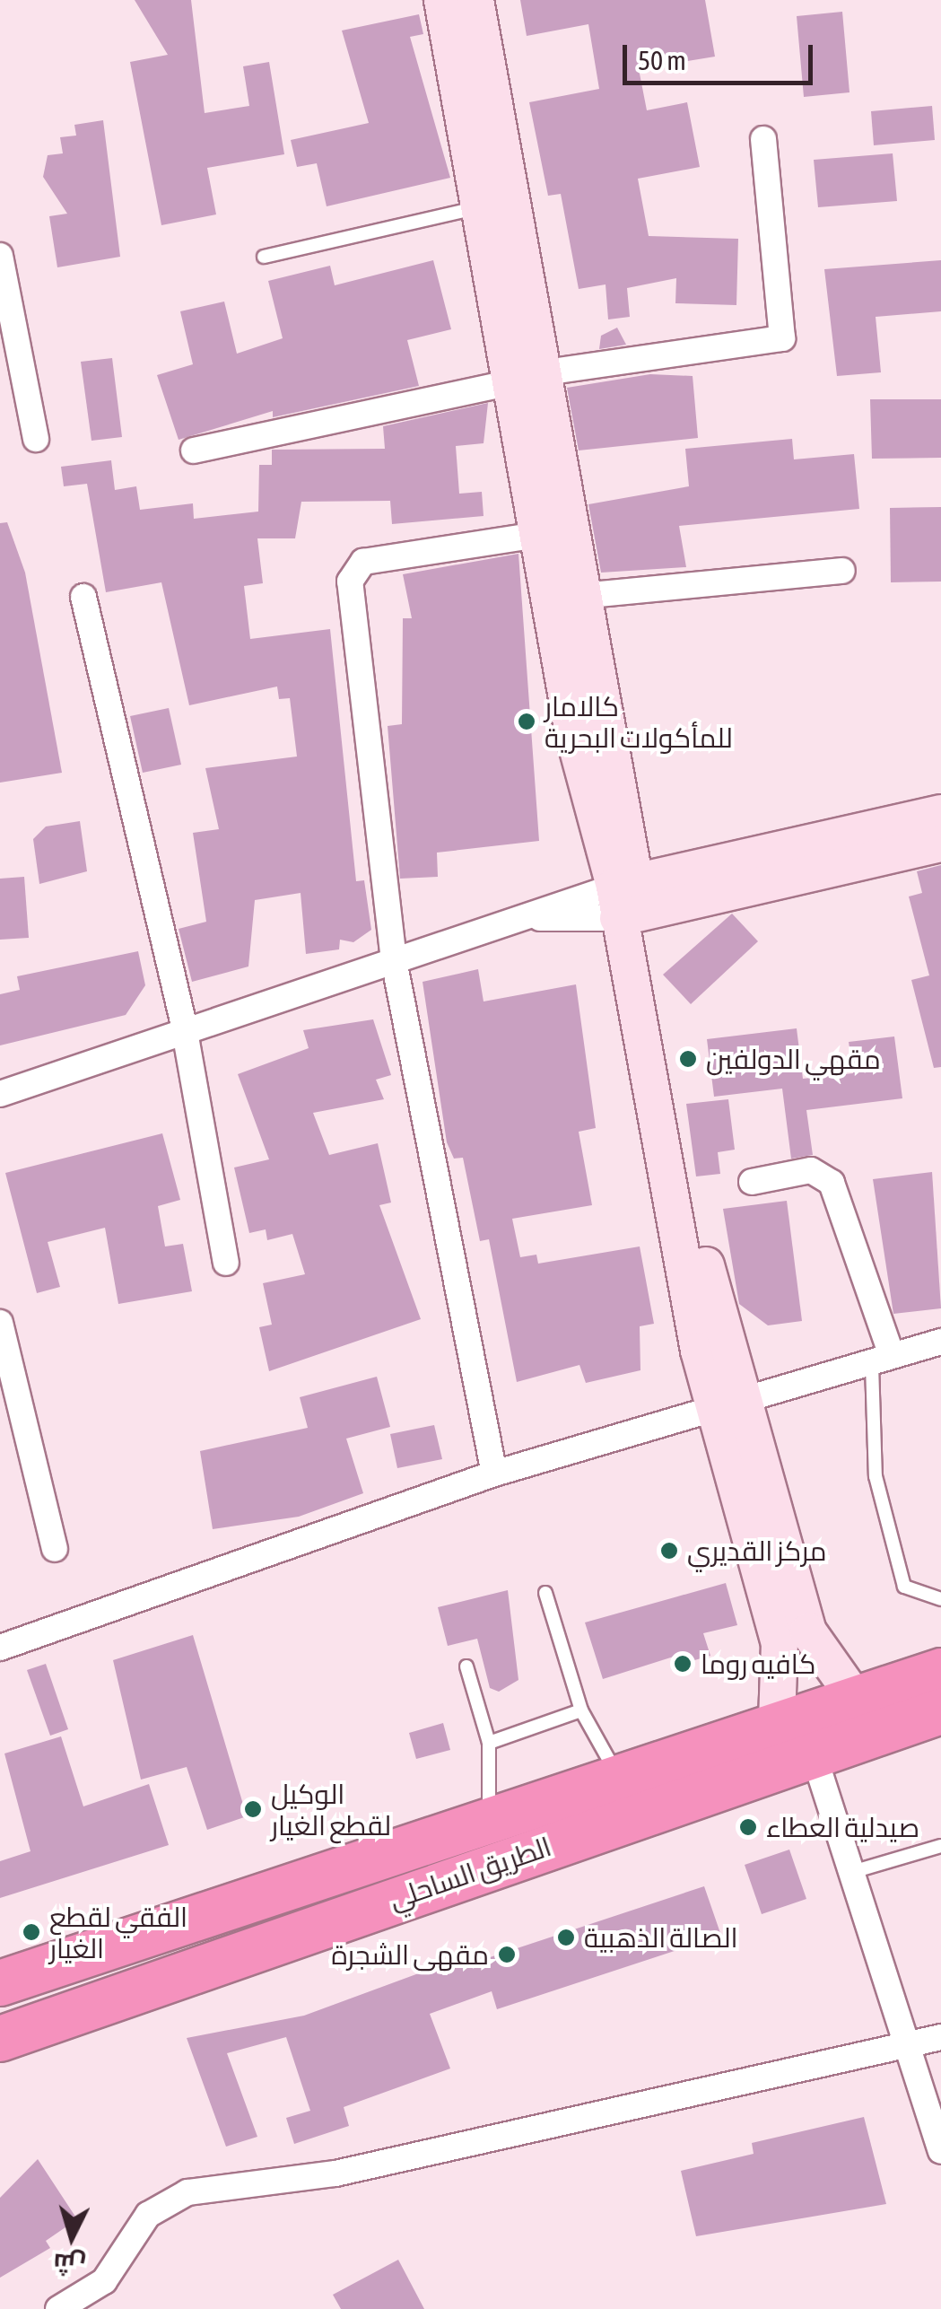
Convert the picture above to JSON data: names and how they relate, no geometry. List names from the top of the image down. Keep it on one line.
{"streets":{"highway":["الطريق الساحلي"]},"places":["كالامار للمأكولات البحرية","مقهي الدولفين","مركز القديري","كافيه روما","الوكيل لقطع الغيار","صيدلية العطاء","الفقي لقطع الغيار","الصالة الذهبية","مقهى الشجرة"],"scale_bar":"50 m","north":"bottom"}
